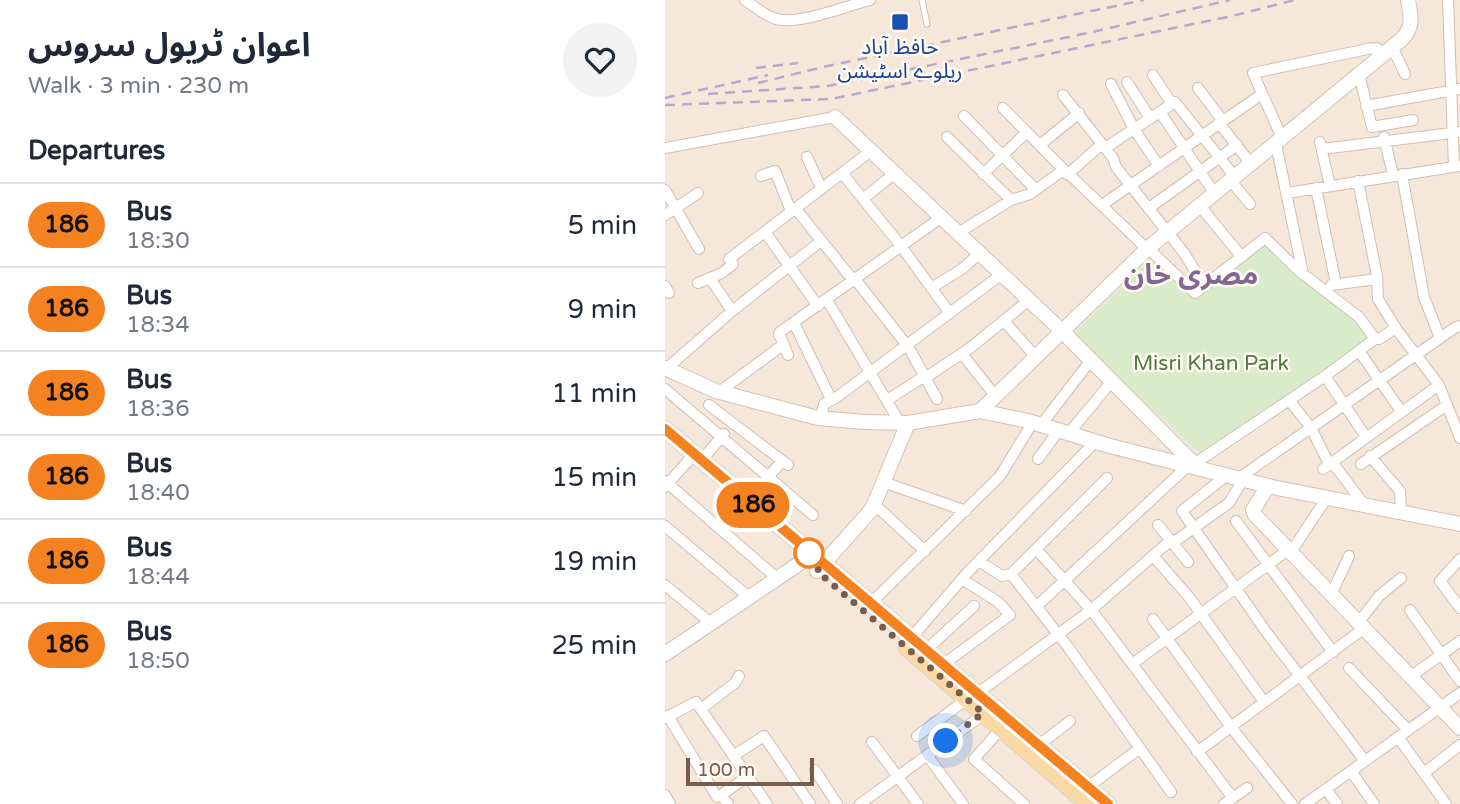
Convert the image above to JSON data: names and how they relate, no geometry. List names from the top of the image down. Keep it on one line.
{"districts":["مصری خان"],"parks":["Misri Khan Park"],"places":{"transit":["حافظ آباد ریلوے اسٹیشن"]},"lines":["bus line 186"],"scale_bar":"100 m","page":{"heading":[["اعوان ٹریول سروس","Walk · 3 min · 230 m"],"Departures"],"on_map":"186","list":[{"mark":"186","name":"Bus","note":"18:30","value":"5 min"},{"mark":"186","name":"Bus","note":"18:34","value":"9 min"},{"mark":"186","name":"Bus","note":"18:36","value":"11 min"},{"mark":"186","name":"Bus","note":"18:40","value":"15 min"},{"mark":"186","name":"Bus","note":"18:44","value":"19 min"},{"mark":"186","name":"Bus","note":"18:50","value":"25 min"}],"scale":"100 m"}}
